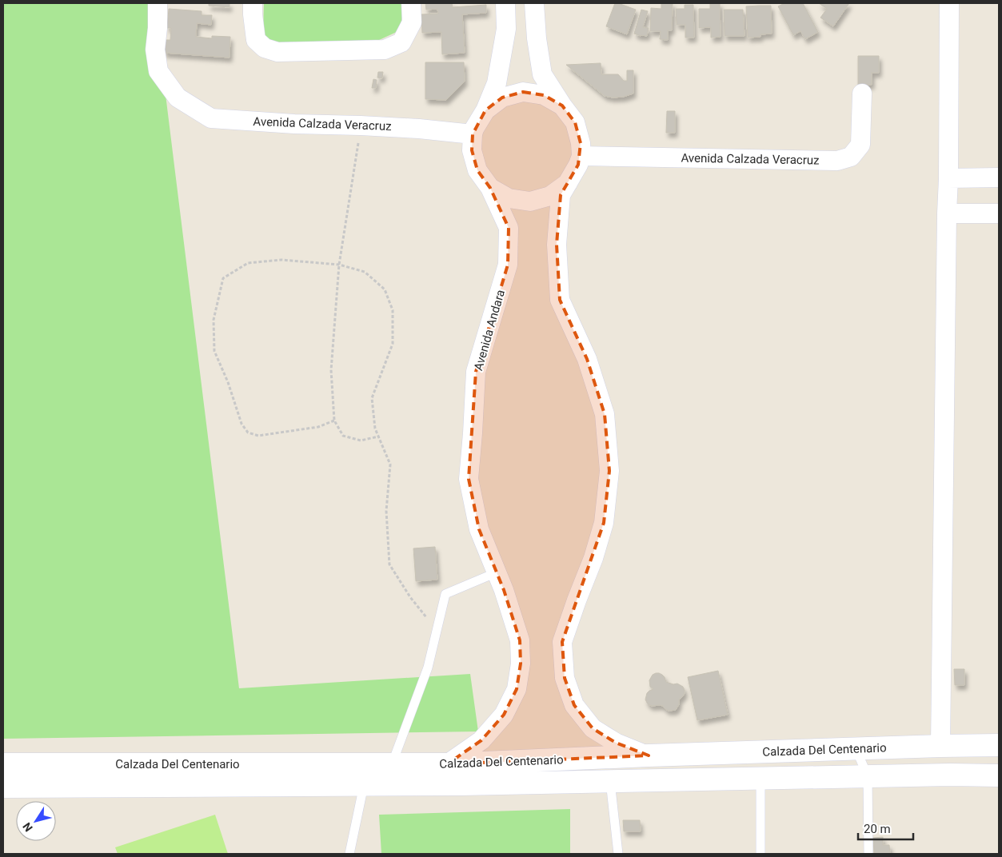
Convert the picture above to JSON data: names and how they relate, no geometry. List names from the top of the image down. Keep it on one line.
{"streets":{"main road":["Calzada Del Centenario"],"street":["Avenida Calzada Veracruz","Avenida Andara"]},"crossings":[["Avenida Calzada Veracruz","Avenida Andara"],["Avenida Andara","Calzada Del Centenario"]],"scale_bar":"20 m","north":"bottom left"}
